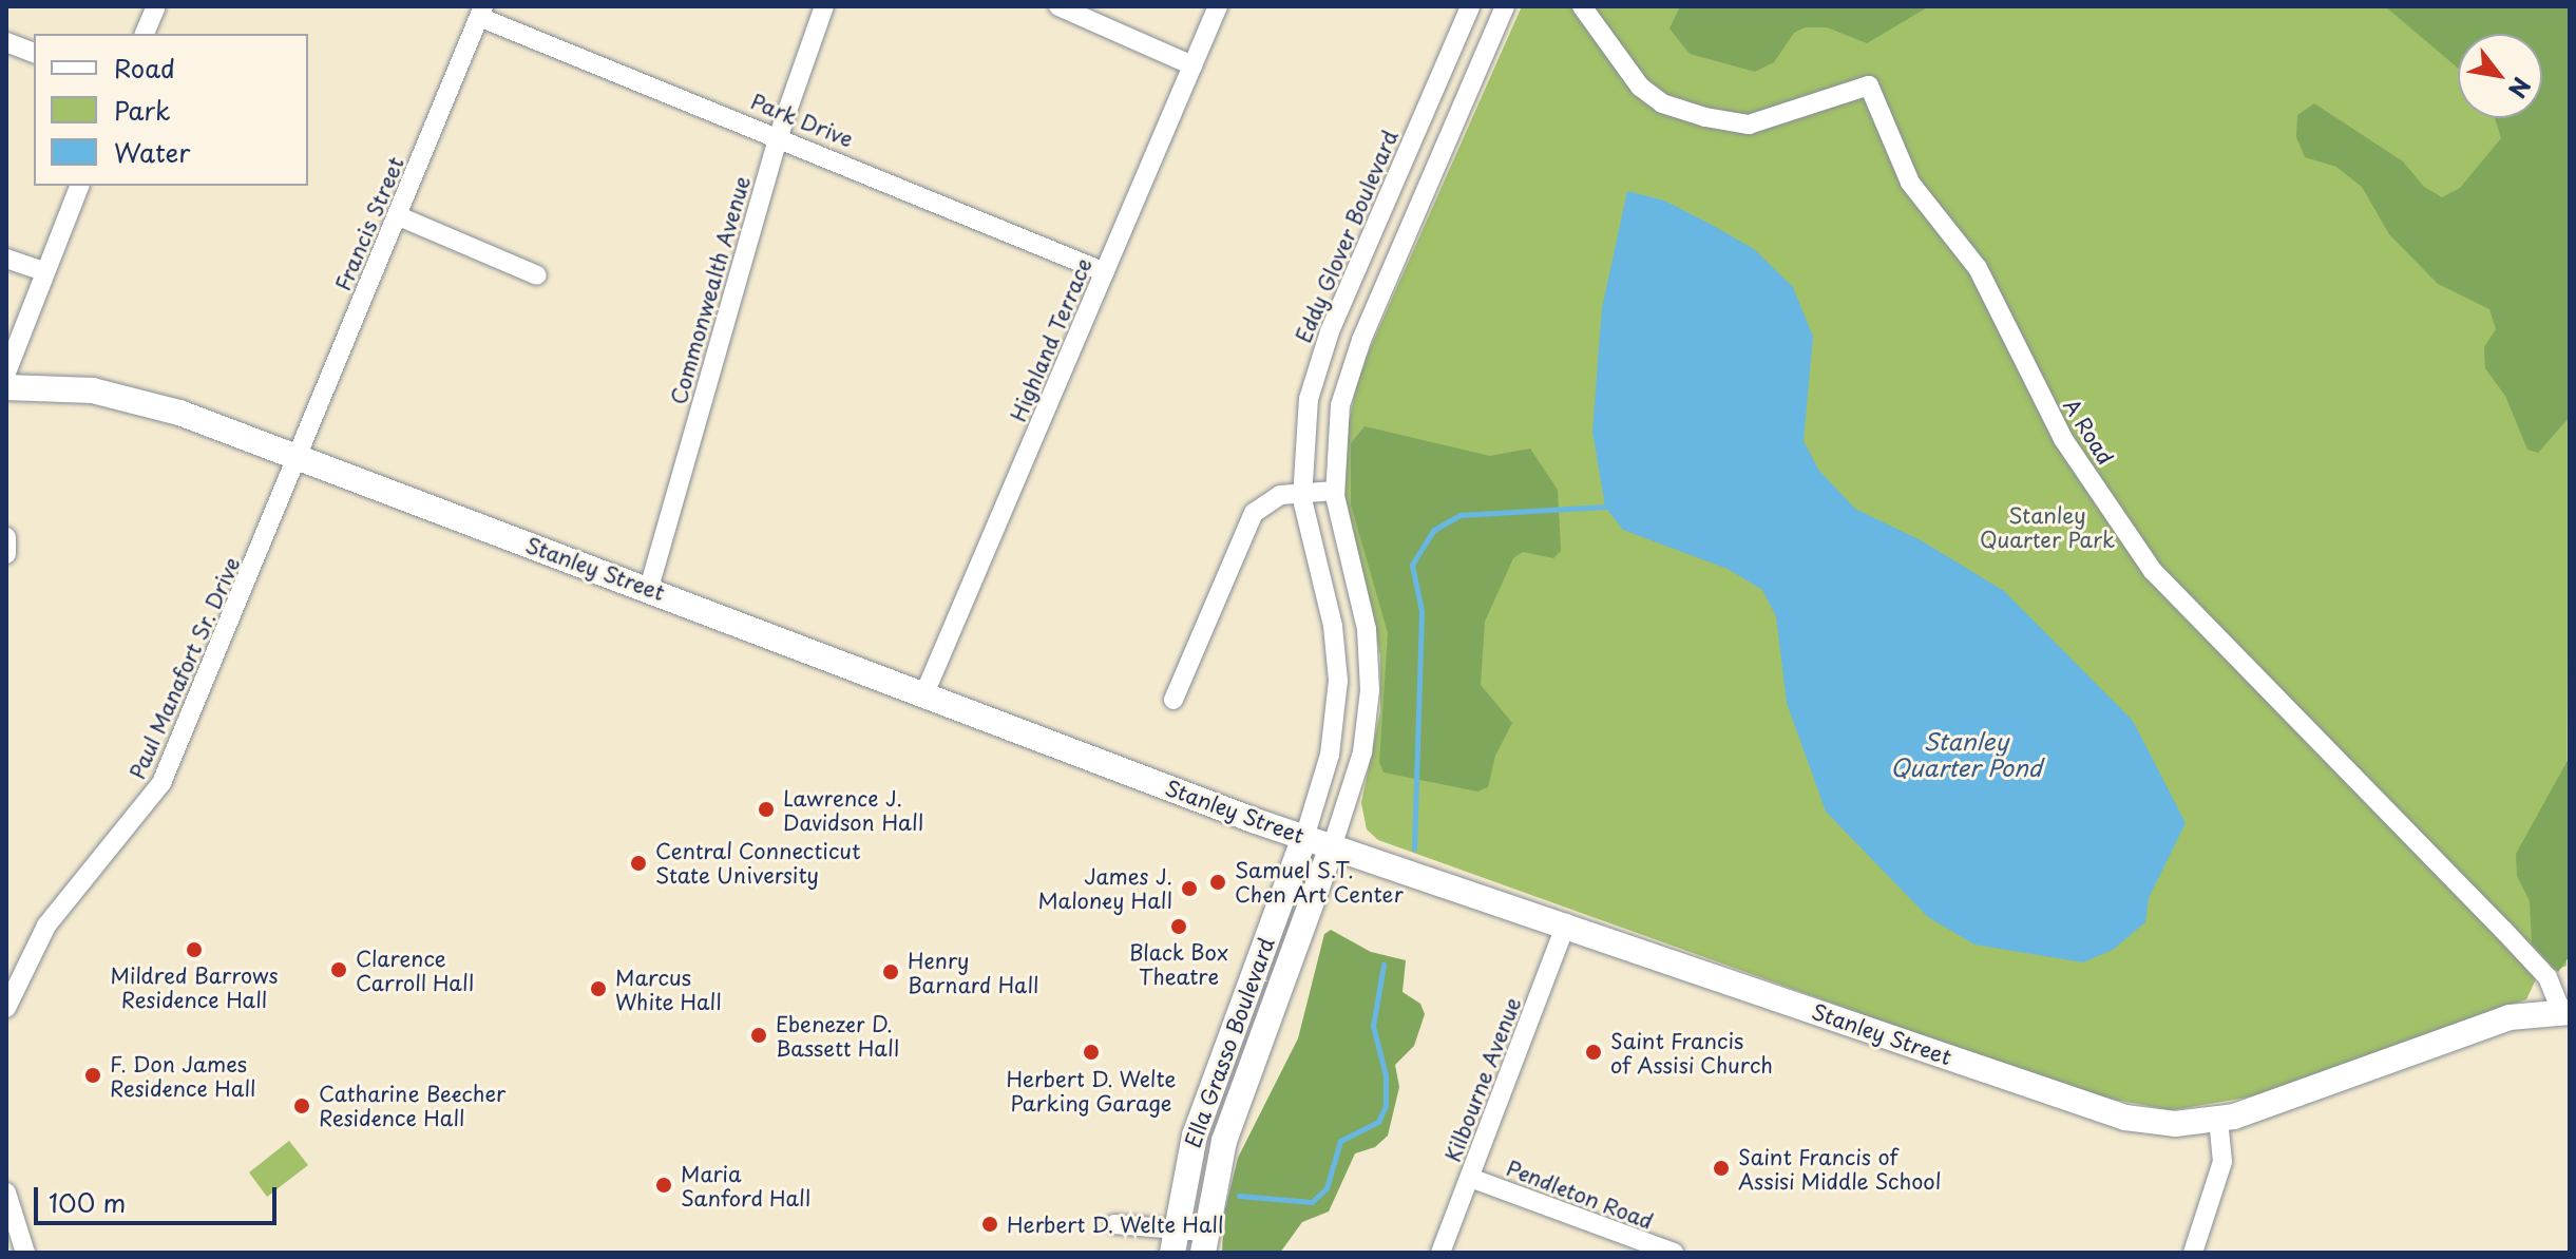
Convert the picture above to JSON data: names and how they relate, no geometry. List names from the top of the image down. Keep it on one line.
{"streets":{"main road":["Stanley Street","Ella Grasso Boulevard"],"street":["Park Drive","Francis Street","Eddy Glover Boulevard","Commonwealth Avenue","Highland Terrace","A Road","Paul Manafort Sr. Drive","Kilbourne Avenue","Pendleton Road"]},"crossings":[["Park Drive","Francis Street"],["Park Drive","Commonwealth Avenue"],["Park Drive","Highland Terrace"],["Francis Street","Stanley Street"],["Francis Street","Paul Manafort Sr. Drive"],["Eddy Glover Boulevard","Stanley Street"],["Eddy Glover Boulevard","Ella Grasso Boulevard"],["Commonwealth Avenue","Stanley Street"],["Highland Terrace","Stanley Street"],["A Road","Stanley Street"],["Stanley Street","Paul Manafort Sr. Drive"],["Stanley Street","Ella Grasso Boulevard"],["Stanley Street","Kilbourne Avenue"],["Kilbourne Avenue","Pendleton Road"]],"water":["Stanley Quarter Pond"],"parks":["Stanley Quarter Park"],"places":["Lawrence J. Davidson Hall","Central Connecticut State University","Samuel S.T. Chen Art Center","James J. Maloney Hall","Black Box Theatre","Mildred Barrows Residence Hall","Clarence Carroll Hall","Henry Barnard Hall","Marcus White Hall","Ebenezer D. Bassett Hall","Herbert D. Welte Parking Garage","Saint Francis of Assisi Church","F. Don James Residence Hall","Catharine Beecher Residence Hall","Saint Francis of Assisi Middle School","Maria Sanford Hall","Herbert D. Welte Hall"],"legend":["Road","Park","Water"],"scale_bar":"100 m","north":"bottom right"}
